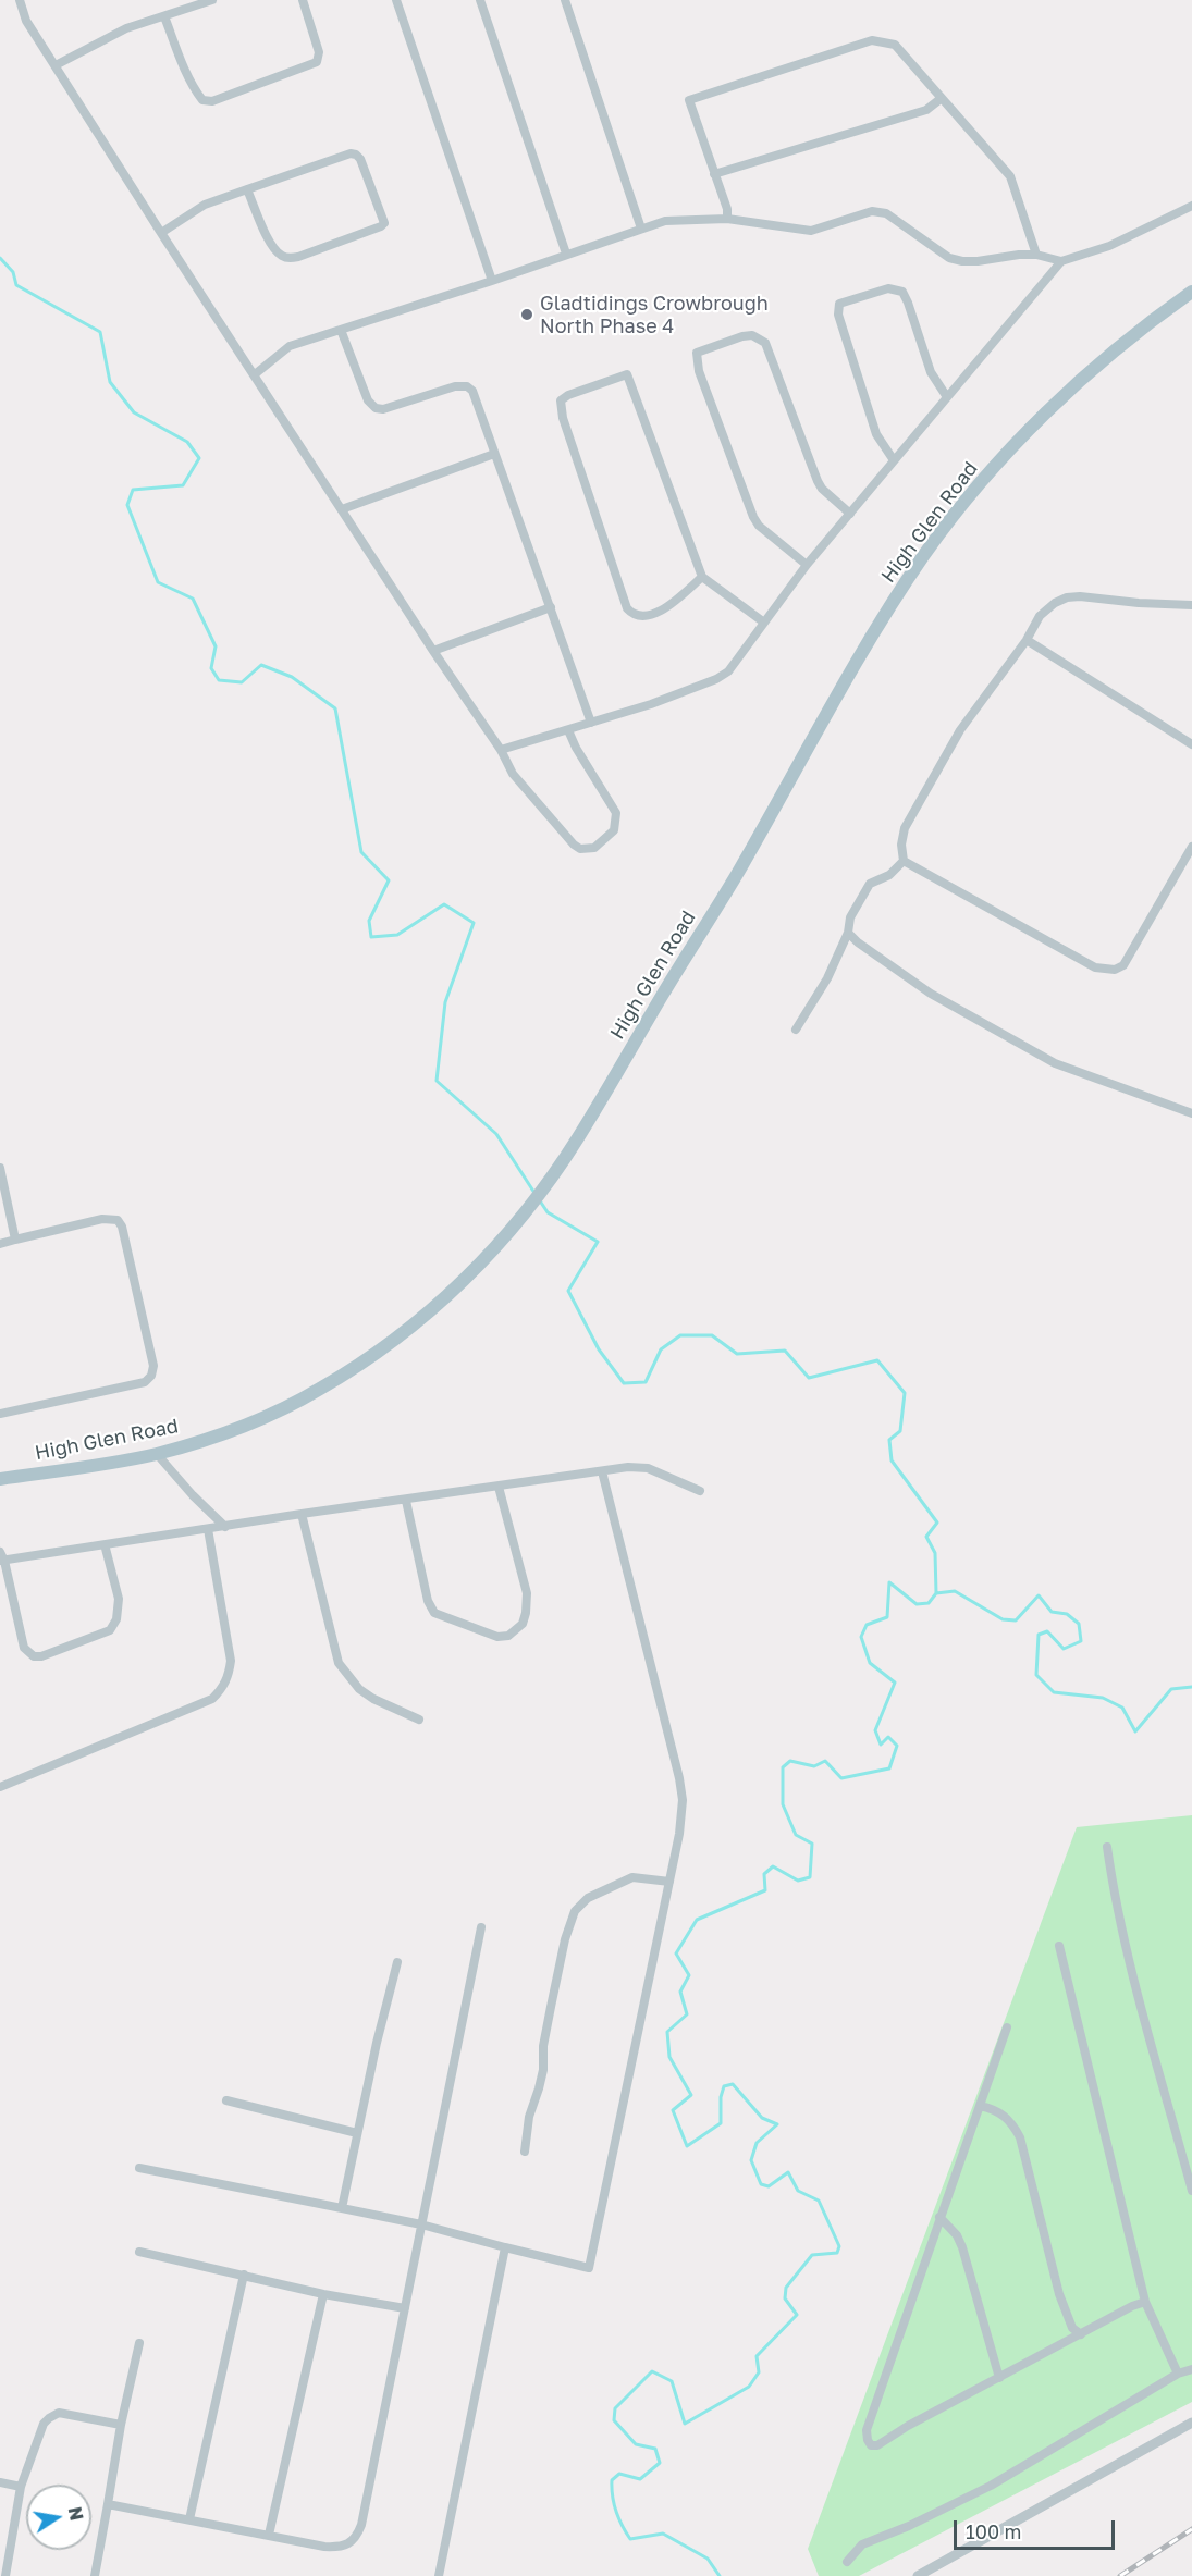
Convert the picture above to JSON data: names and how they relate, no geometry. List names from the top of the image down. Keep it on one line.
{"streets":{"main road":["High Glen Road"]},"places":["Gladtidings Crowbrough North Phase 4"],"scale_bar":"100 m","north":"right"}
